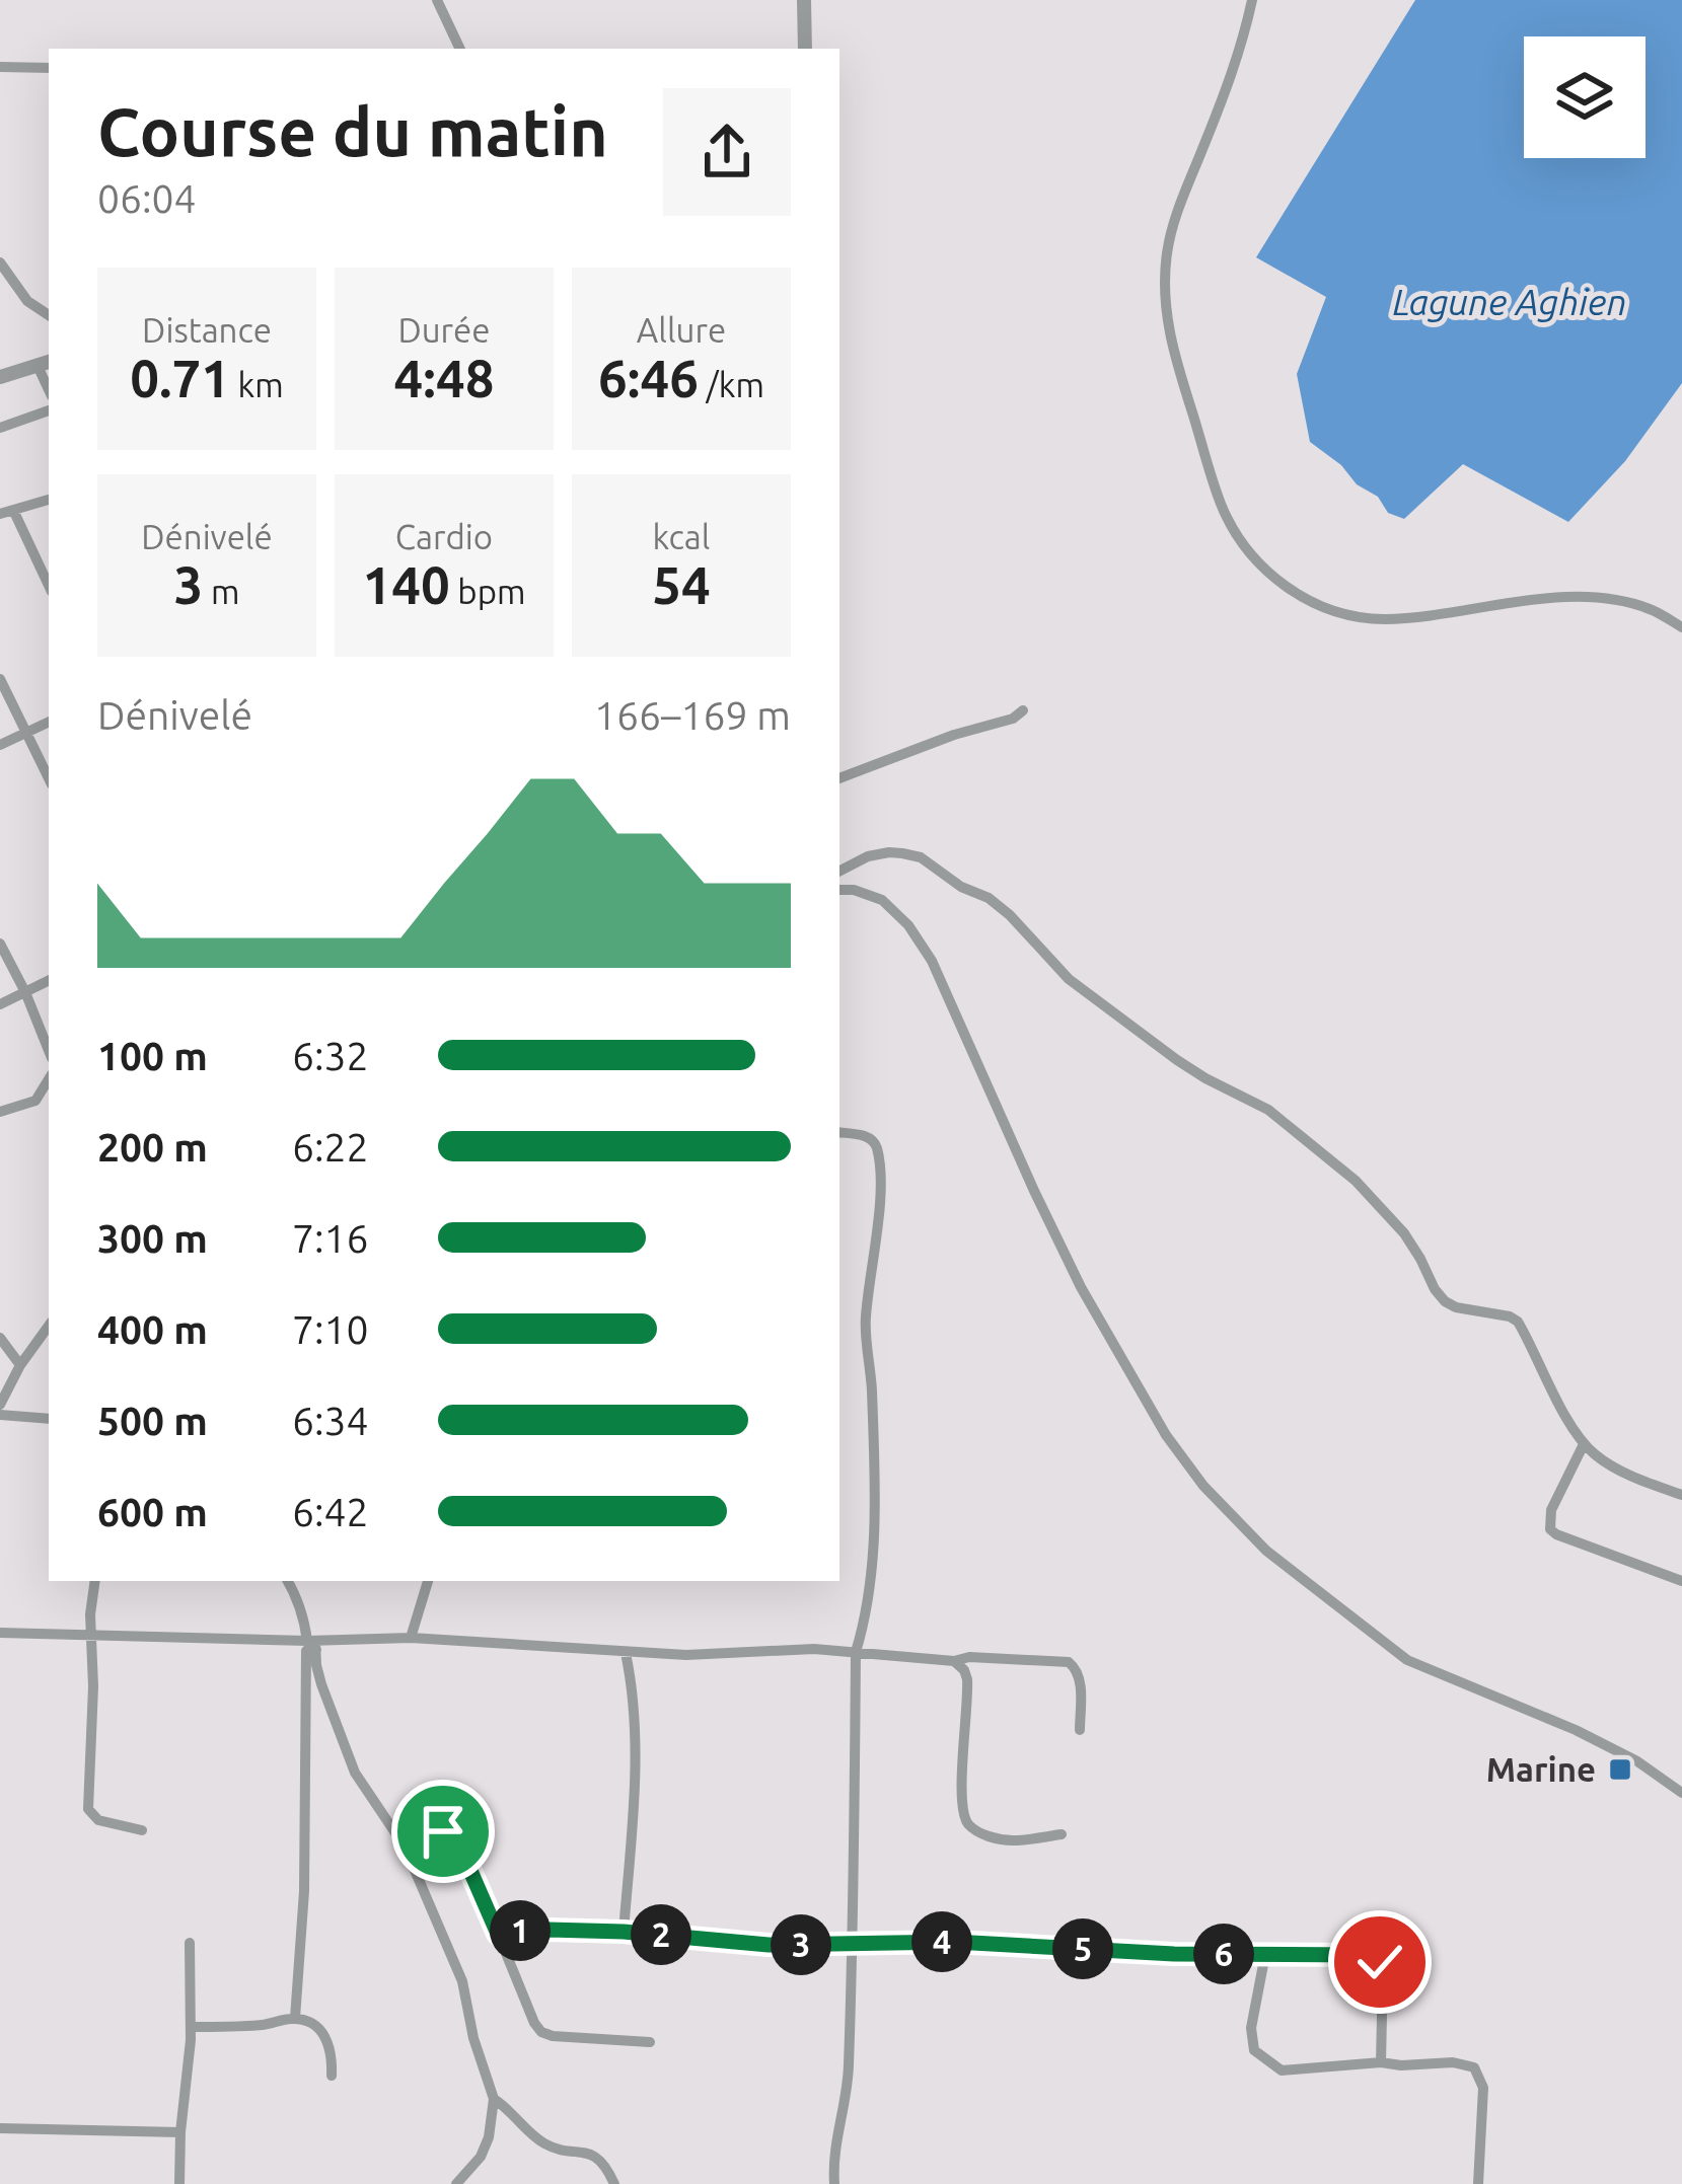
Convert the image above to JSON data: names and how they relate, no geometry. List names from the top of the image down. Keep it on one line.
{"water":["Lagune Aghien"],"places":{"transit":["Marine"]},"page":{"heading":["Course du matin","06:04"],"stats":[["Distance","0.71 km"],["Durée","4:48"],["Allure","6:46 /km"],["Dénivelé","3 m"],["Cardio","140 bpm"],["kcal","54"]],"chart":["Dénivelé","166–169 m"],"list":[{"name":"100 m","note":"6:32"},{"name":"200 m","note":"6:22"},{"name":"300 m","note":"7:16"},{"name":"400 m","note":"7:10"},{"name":"500 m","note":"6:34"},{"name":"600 m","note":"6:42"}],"pins":["1","2","4","3","5","6"]}}
